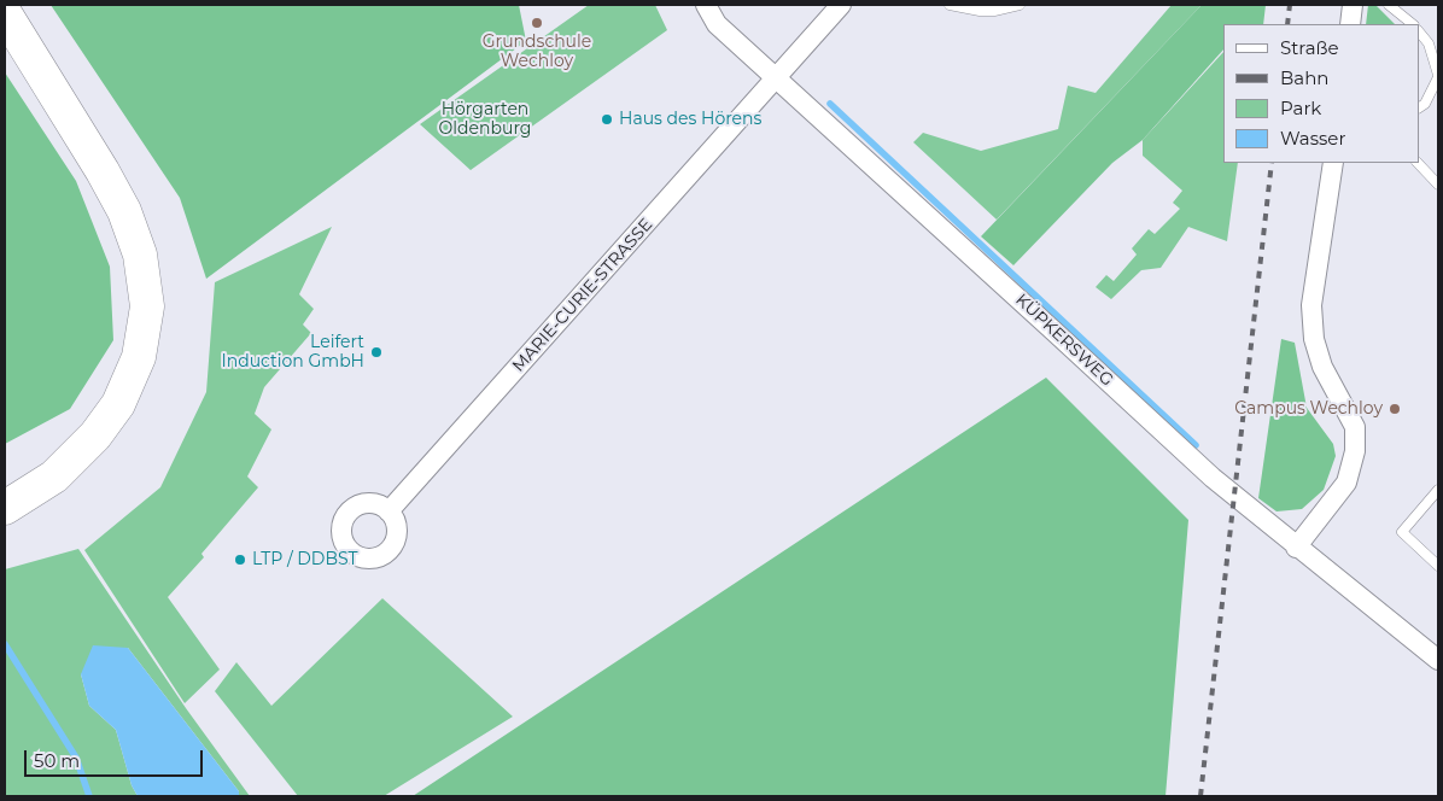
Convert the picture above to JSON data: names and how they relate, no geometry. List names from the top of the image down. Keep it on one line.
{"streets":{"street":["MARIE-CURIE-STRASSE","KÜPKERSWEG"]},"crossings":[["MARIE-CURIE-STRASSE","KÜPKERSWEG"]],"parks":["Hörgarten Oldenburg"],"places":["Grundschule Wechloy","Haus des Hörens","Leifert Induction GmbH","Campus Wechloy","LTP / DDBST"],"legend":["Straße","Bahn","Park","Wasser"],"scale_bar":"50 m"}
